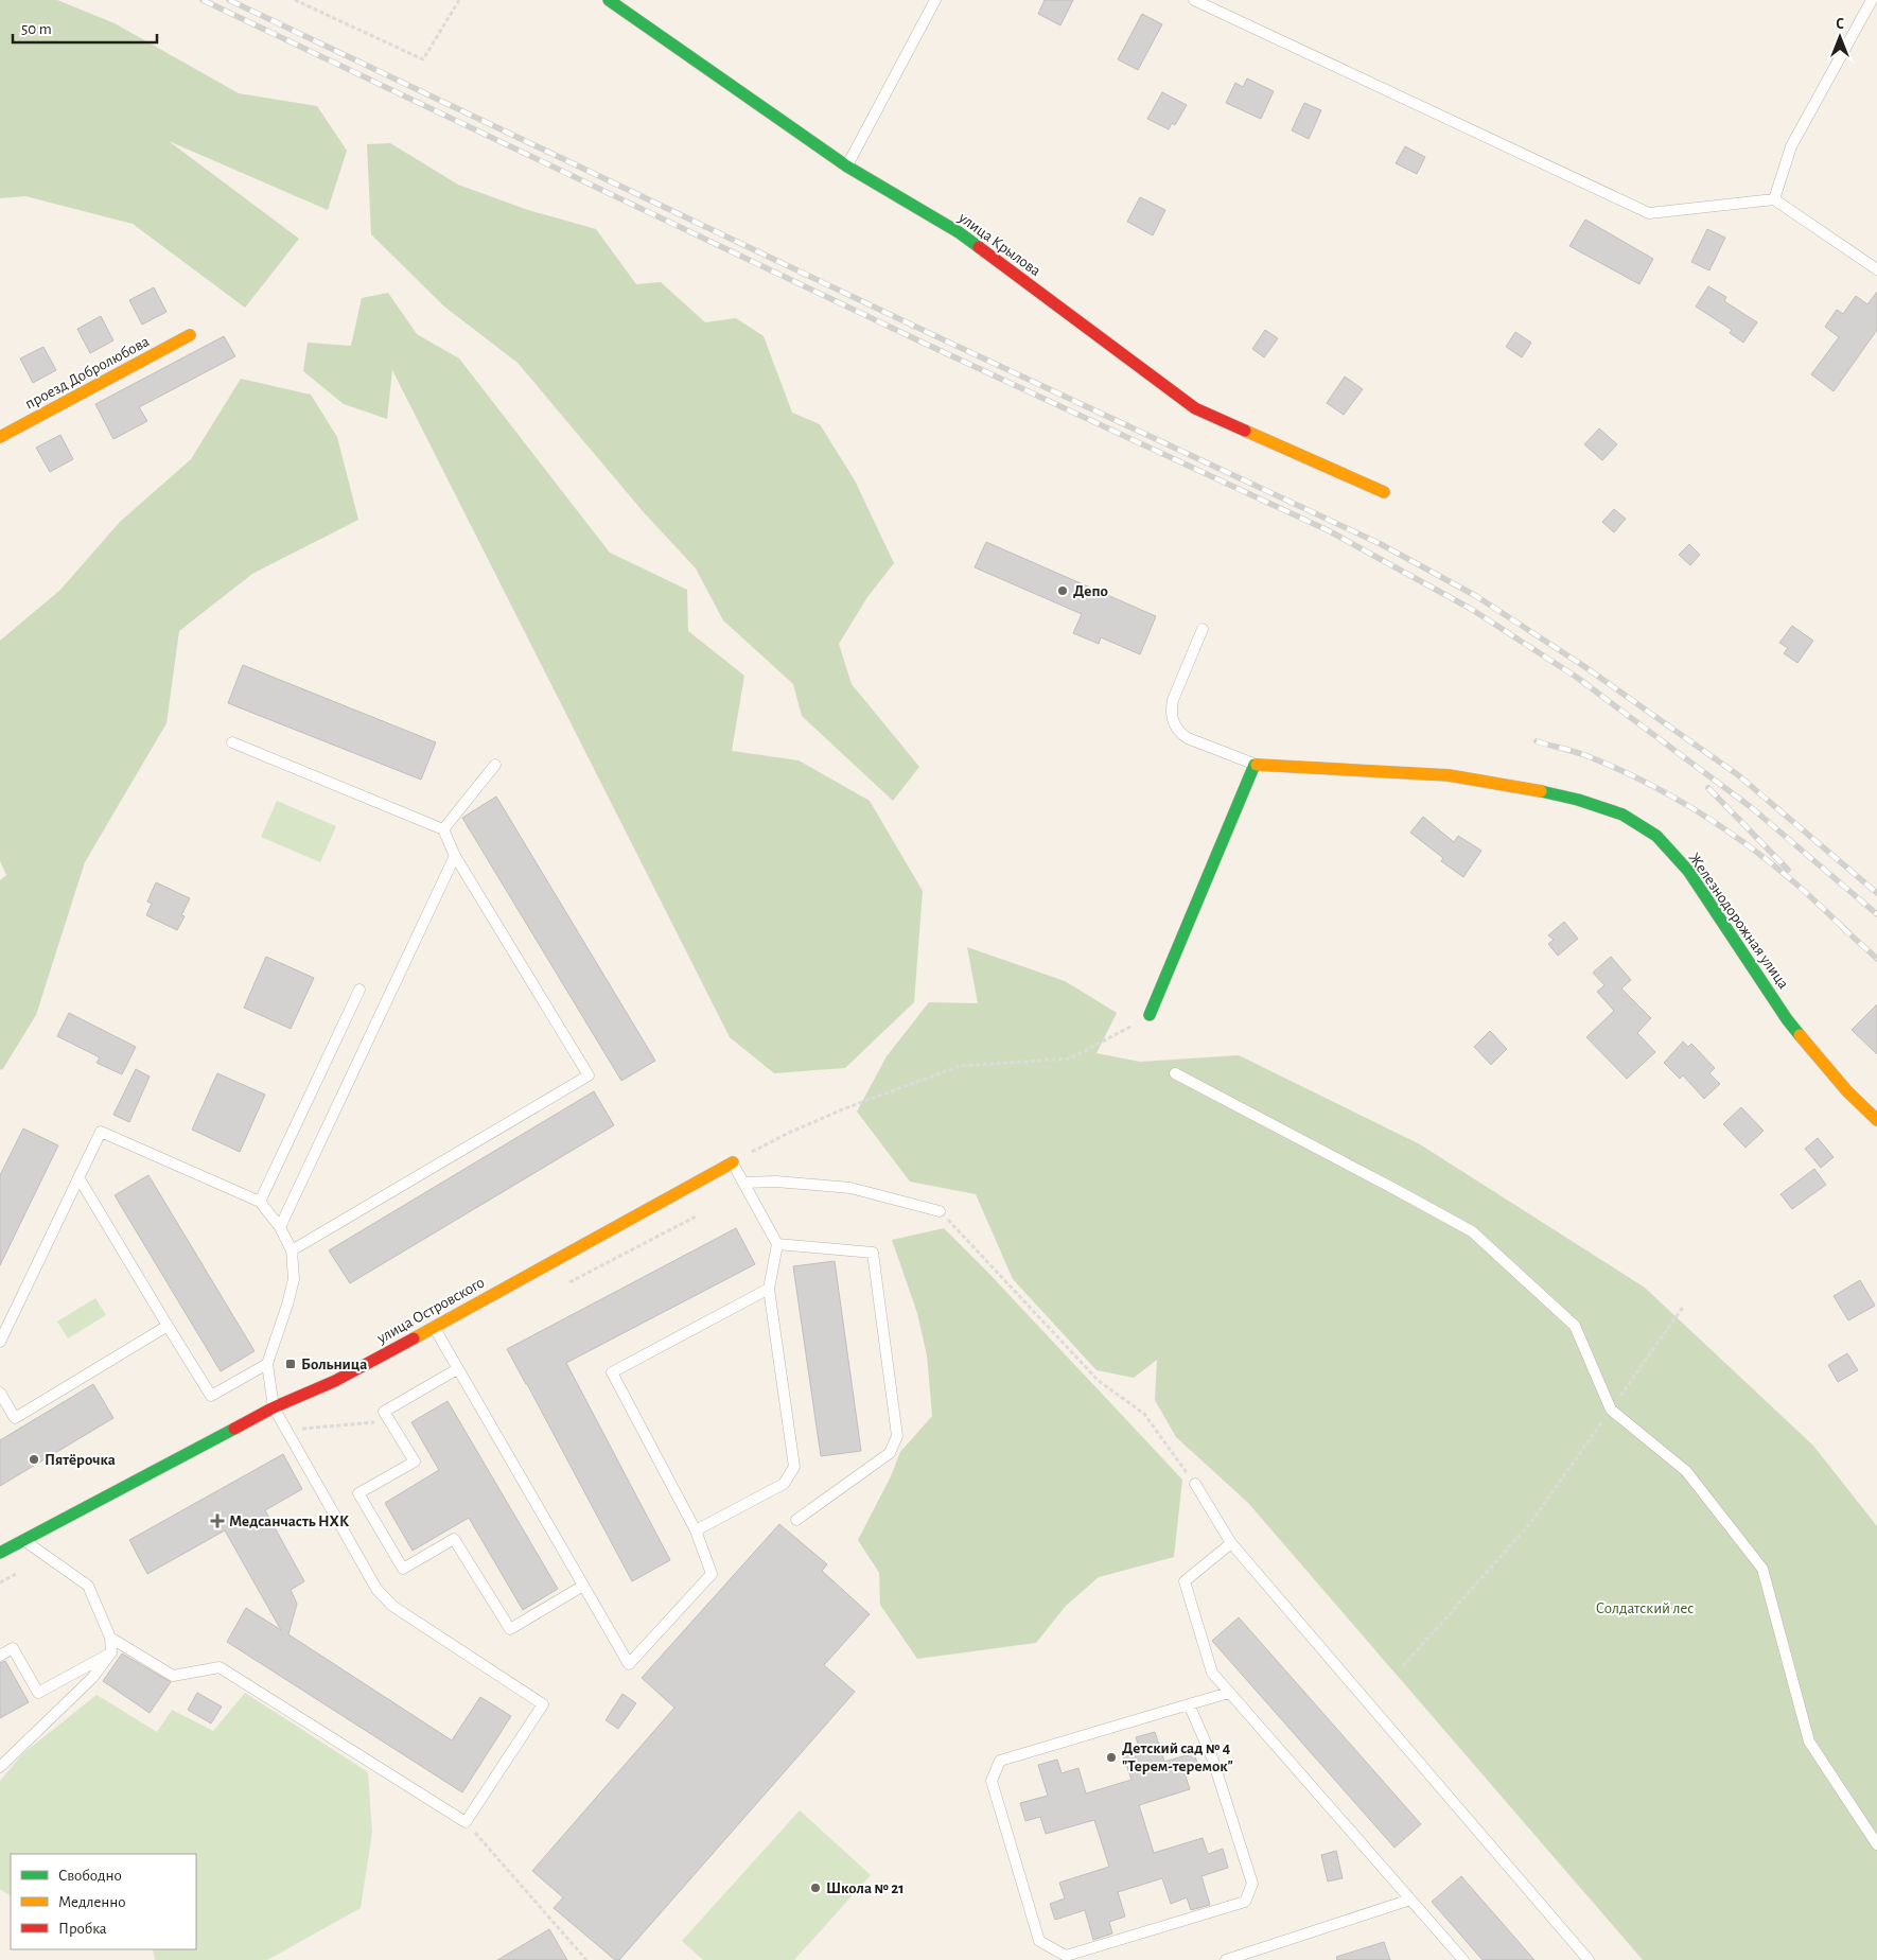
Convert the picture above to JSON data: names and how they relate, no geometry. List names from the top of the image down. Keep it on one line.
{"streets":{"street":["улица Крылова","проезд Добролюбова","Железнодорожная улица","улица Островского"]},"parks":["Солдатский лес"],"places":{"other":["Депо","Пятёрочка","Детский сад № 4 \"Терем-теремок\"","Школа № 21"],"transit":["Больница"],"health":["Медсанчасть НХК"]},"legend":["Свободно","Медленно","Пробка"],"scale_bar":"50 m","north":"top"}
